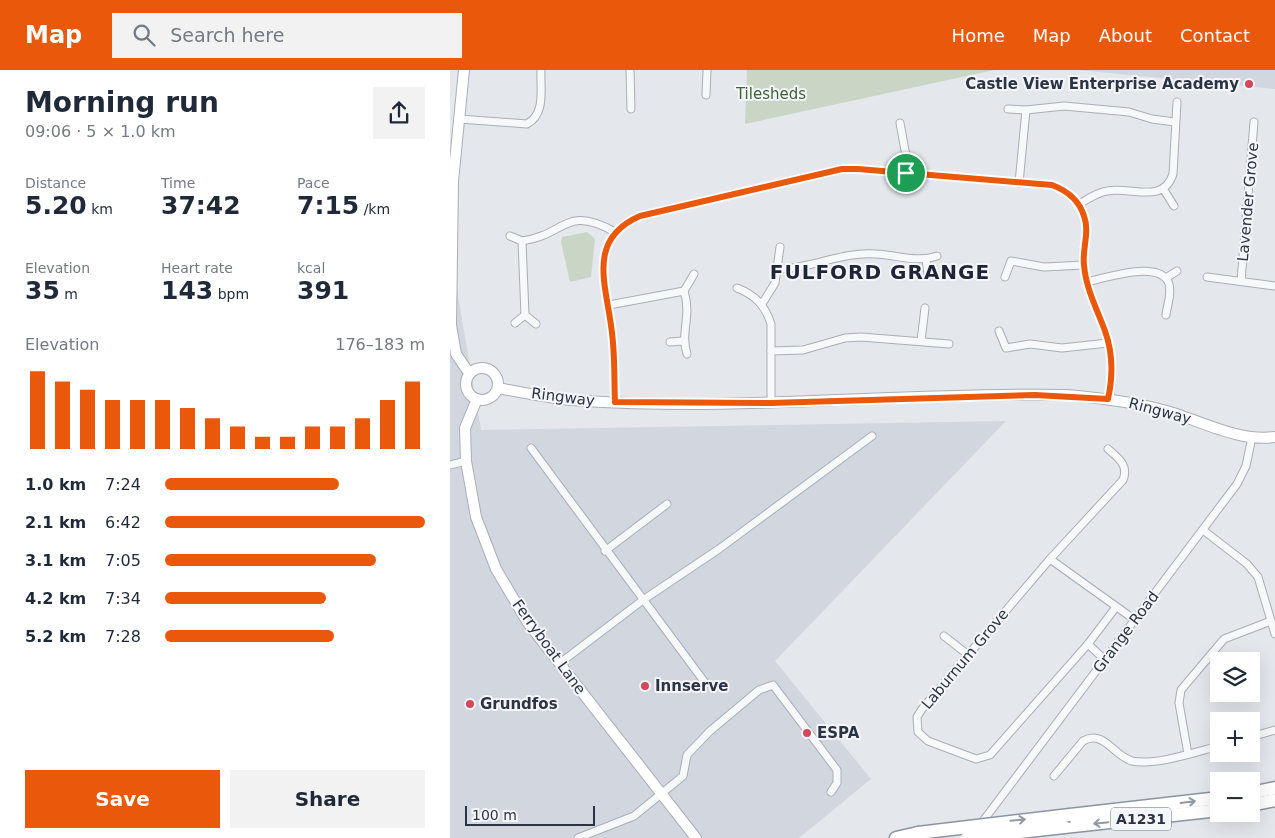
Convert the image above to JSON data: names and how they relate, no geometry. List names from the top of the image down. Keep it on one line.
{"streets":{"highway":["A1231"],"street":["Lavender Grove","Ringway","Grange Road","Ferryboat Lane","Laburnum Grove"]},"crossings":[["Ringway","Grange Road"],["Ringway","Ferryboat Lane"],["Grange Road","A1231"]],"districts":["FULFORD GRANGE"],"parks":["Tilesheds"],"places":["Castle View Enterprise Academy","Innserve","Grundfos","ESPA"],"scale_bar":"100 m","page":{"header":"Map","search":"Search here","nav":["Home","Map","About","Contact"],"heading":["Morning run","09:06 · 5 × 1.0 km"],"stats":[["Distance","5.20 km"],["Time","37:42"],["Pace","7:15 /km"],["Elevation","35 m"],["Heart rate","143 bpm"],["kcal","391"]],"chart":["Elevation","176–183 m"],"list":[{"name":"1.0 km","note":"7:24"},{"name":"2.1 km","note":"6:42"},{"name":"3.1 km","note":"7:05"},{"name":"4.2 km","note":"7:34"},{"name":"5.2 km","note":"7:28"}],"map_buttons":["+","−"],"buttons":["Save","Share"],"scale":"100 m"}}
